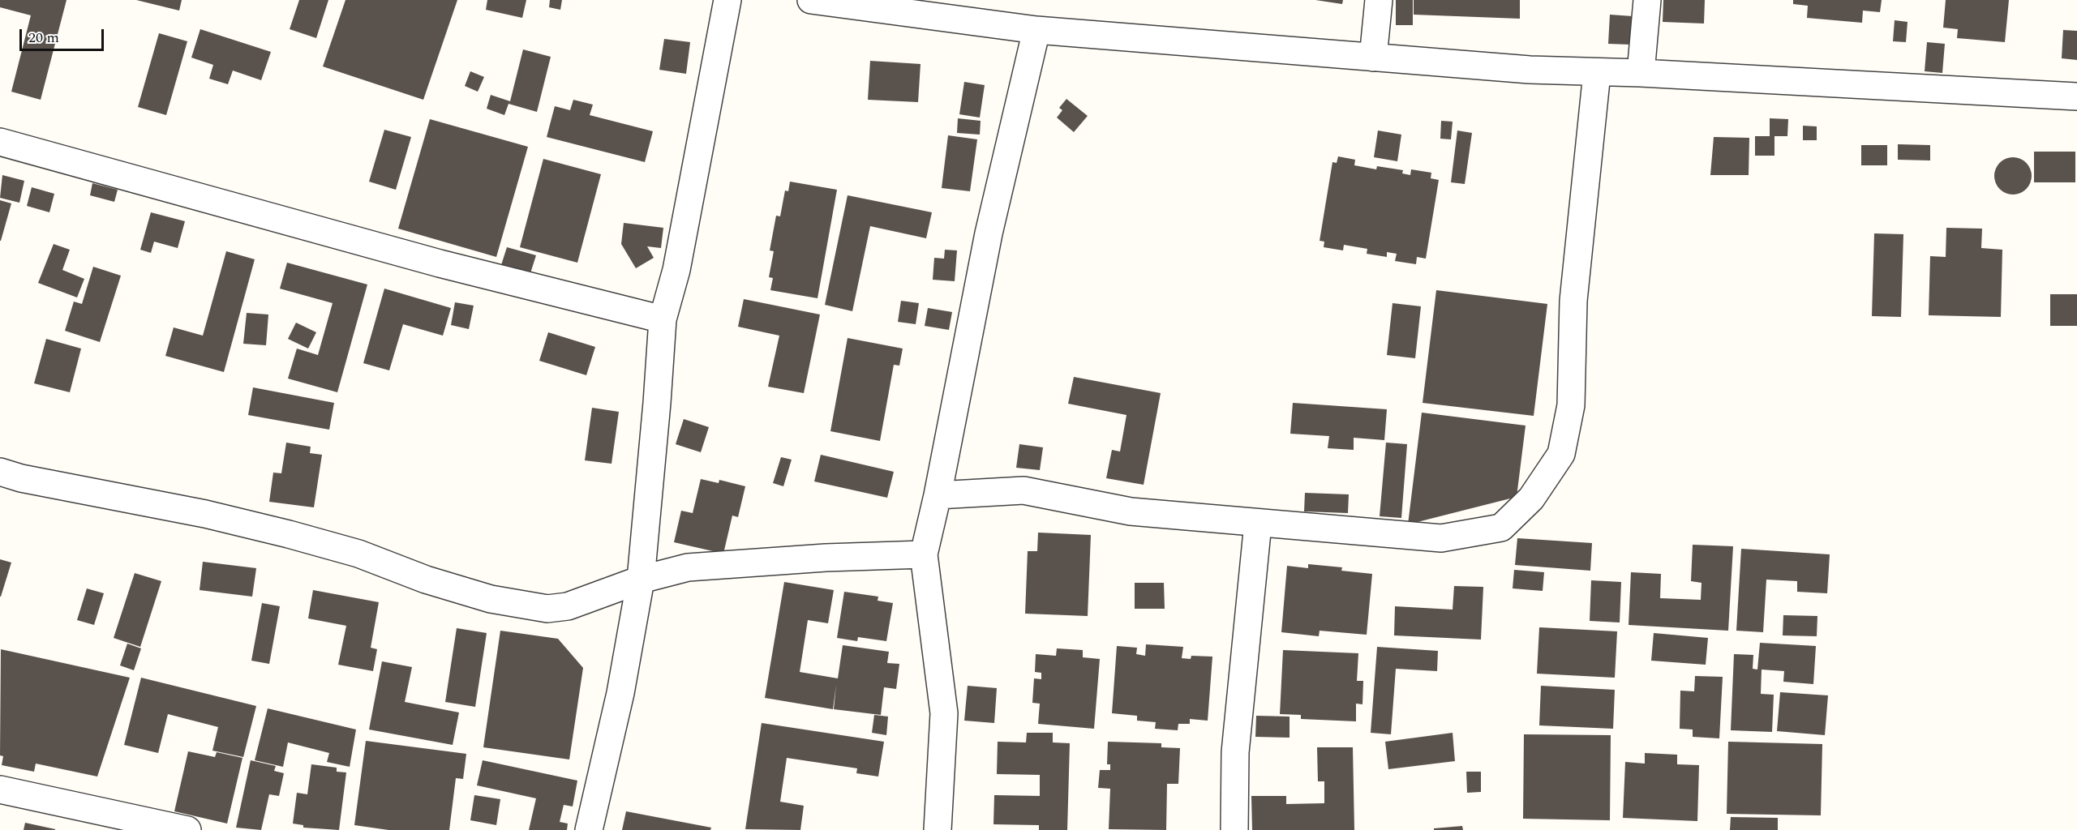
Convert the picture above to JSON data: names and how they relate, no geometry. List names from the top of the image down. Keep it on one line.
{"scale_bar":"20 m"}
